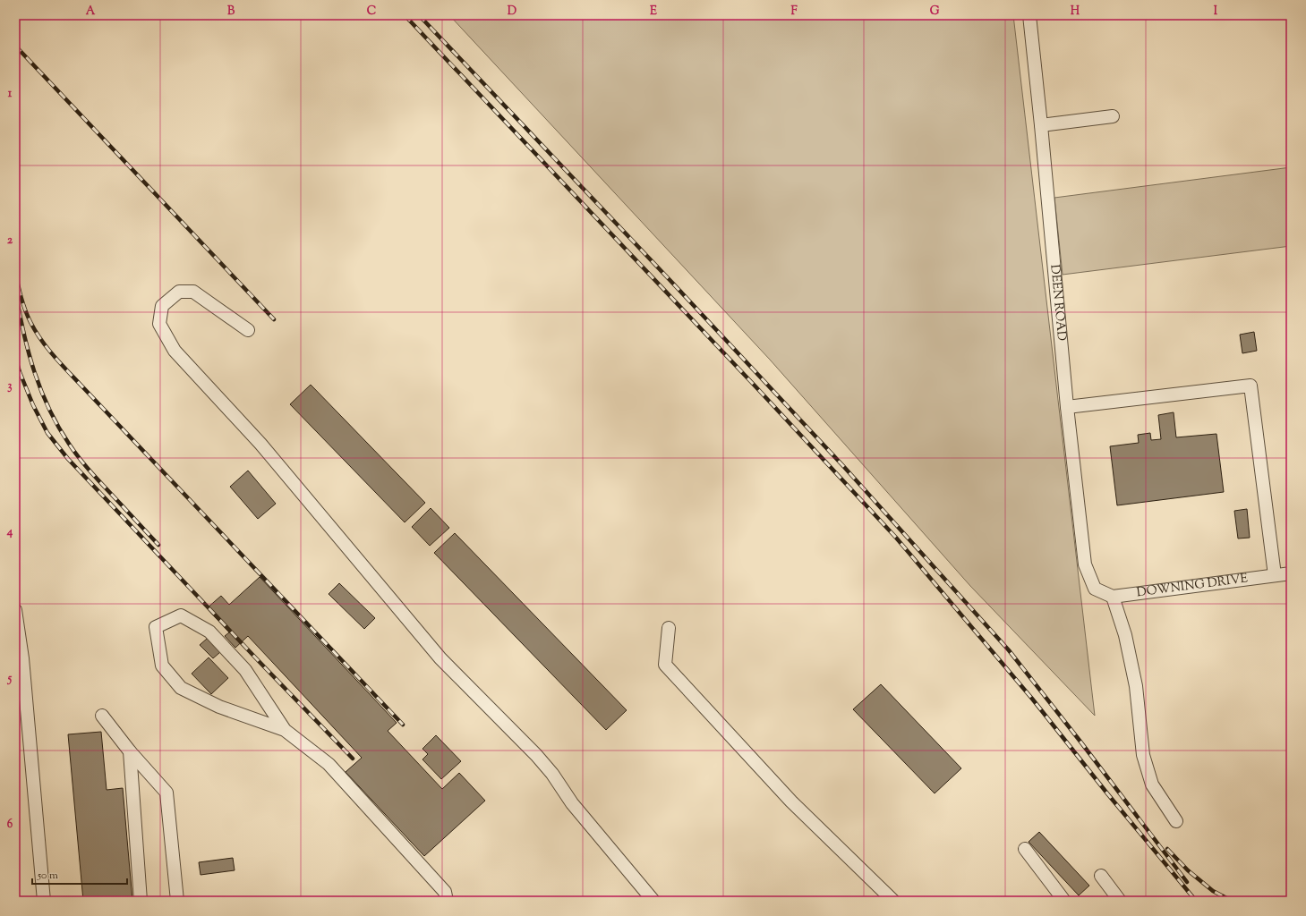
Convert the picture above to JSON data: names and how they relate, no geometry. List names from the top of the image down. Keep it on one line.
{"streets":{"street":["DEEN ROAD","DOWNING DRIVE"]},"crossings":[["DEEN ROAD","DOWNING DRIVE"]],"scale_bar":"50 m","grid":{"columns":["A","B","C","D","E","F","G","H","I"],"rows":["1","2","3","4","5","6"]}}
